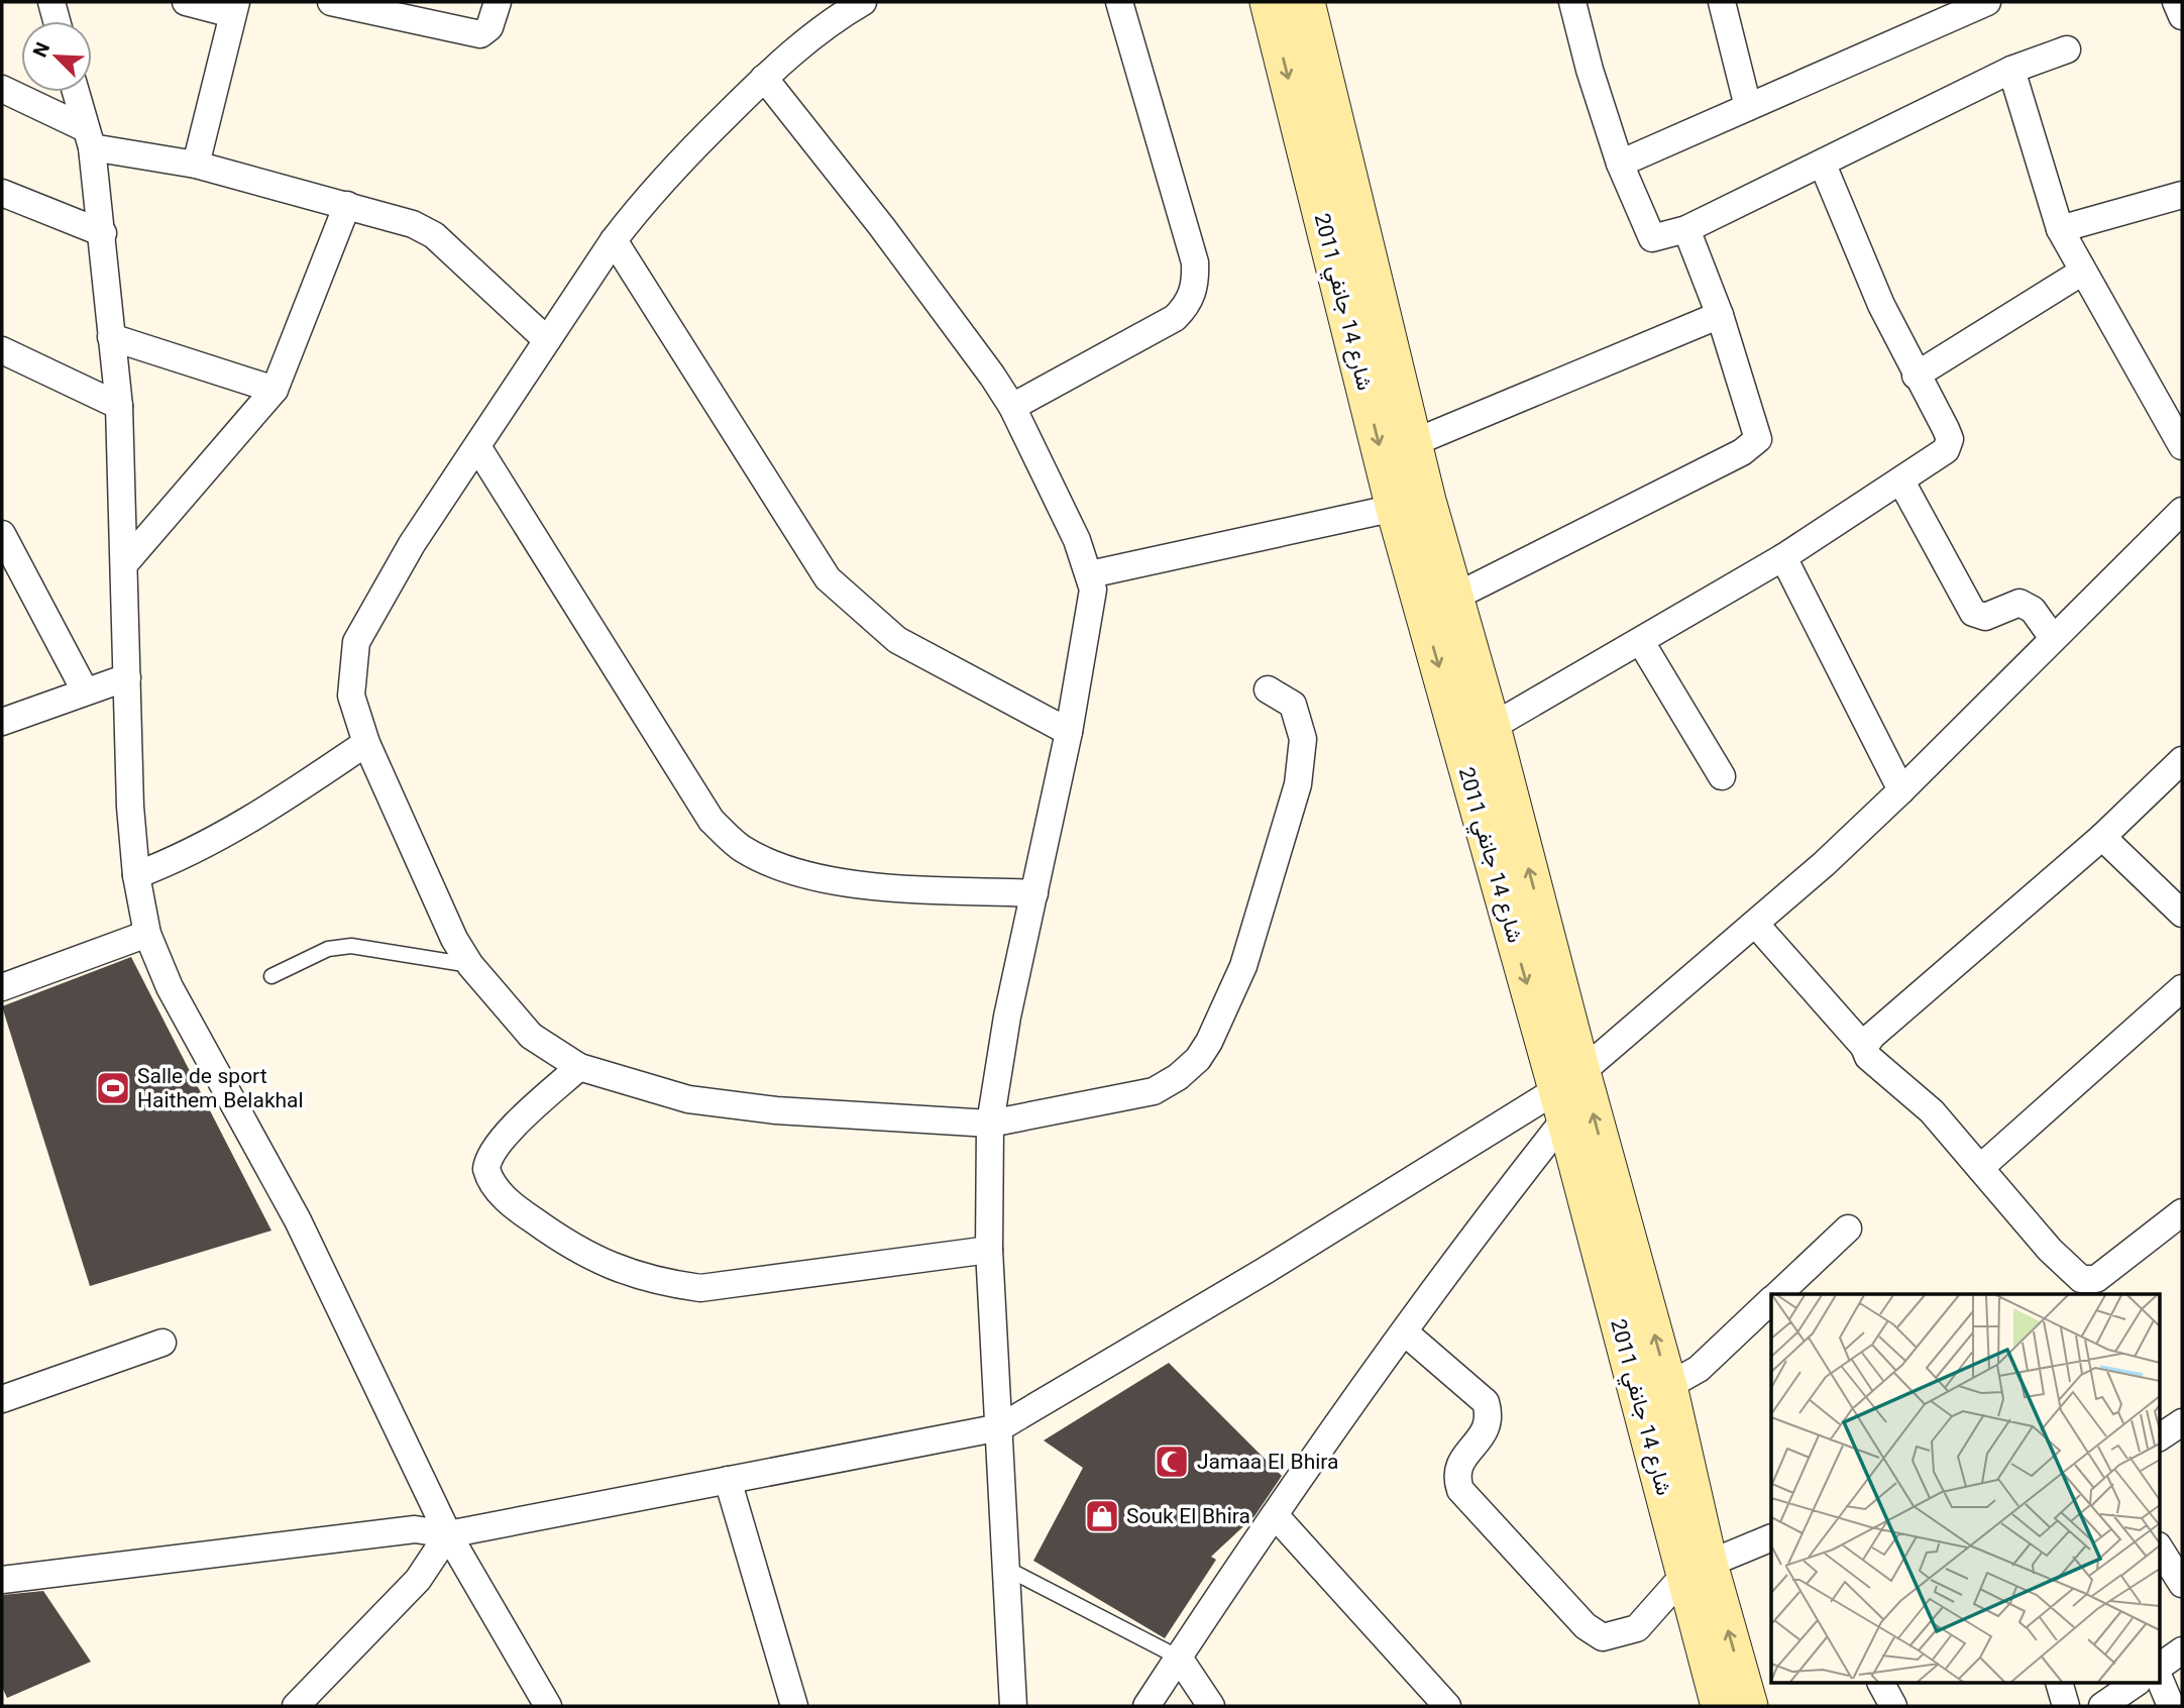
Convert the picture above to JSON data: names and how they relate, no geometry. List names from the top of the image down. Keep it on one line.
{"streets":{"main road":["شارع 14 جانفي 2011"]},"places":{"sports":["Salle de sport Haithem Belakhal"],"mosque":["Jamaa El Bhira"],"shop":["Souk El Bhira"]},"north":"top left"}
